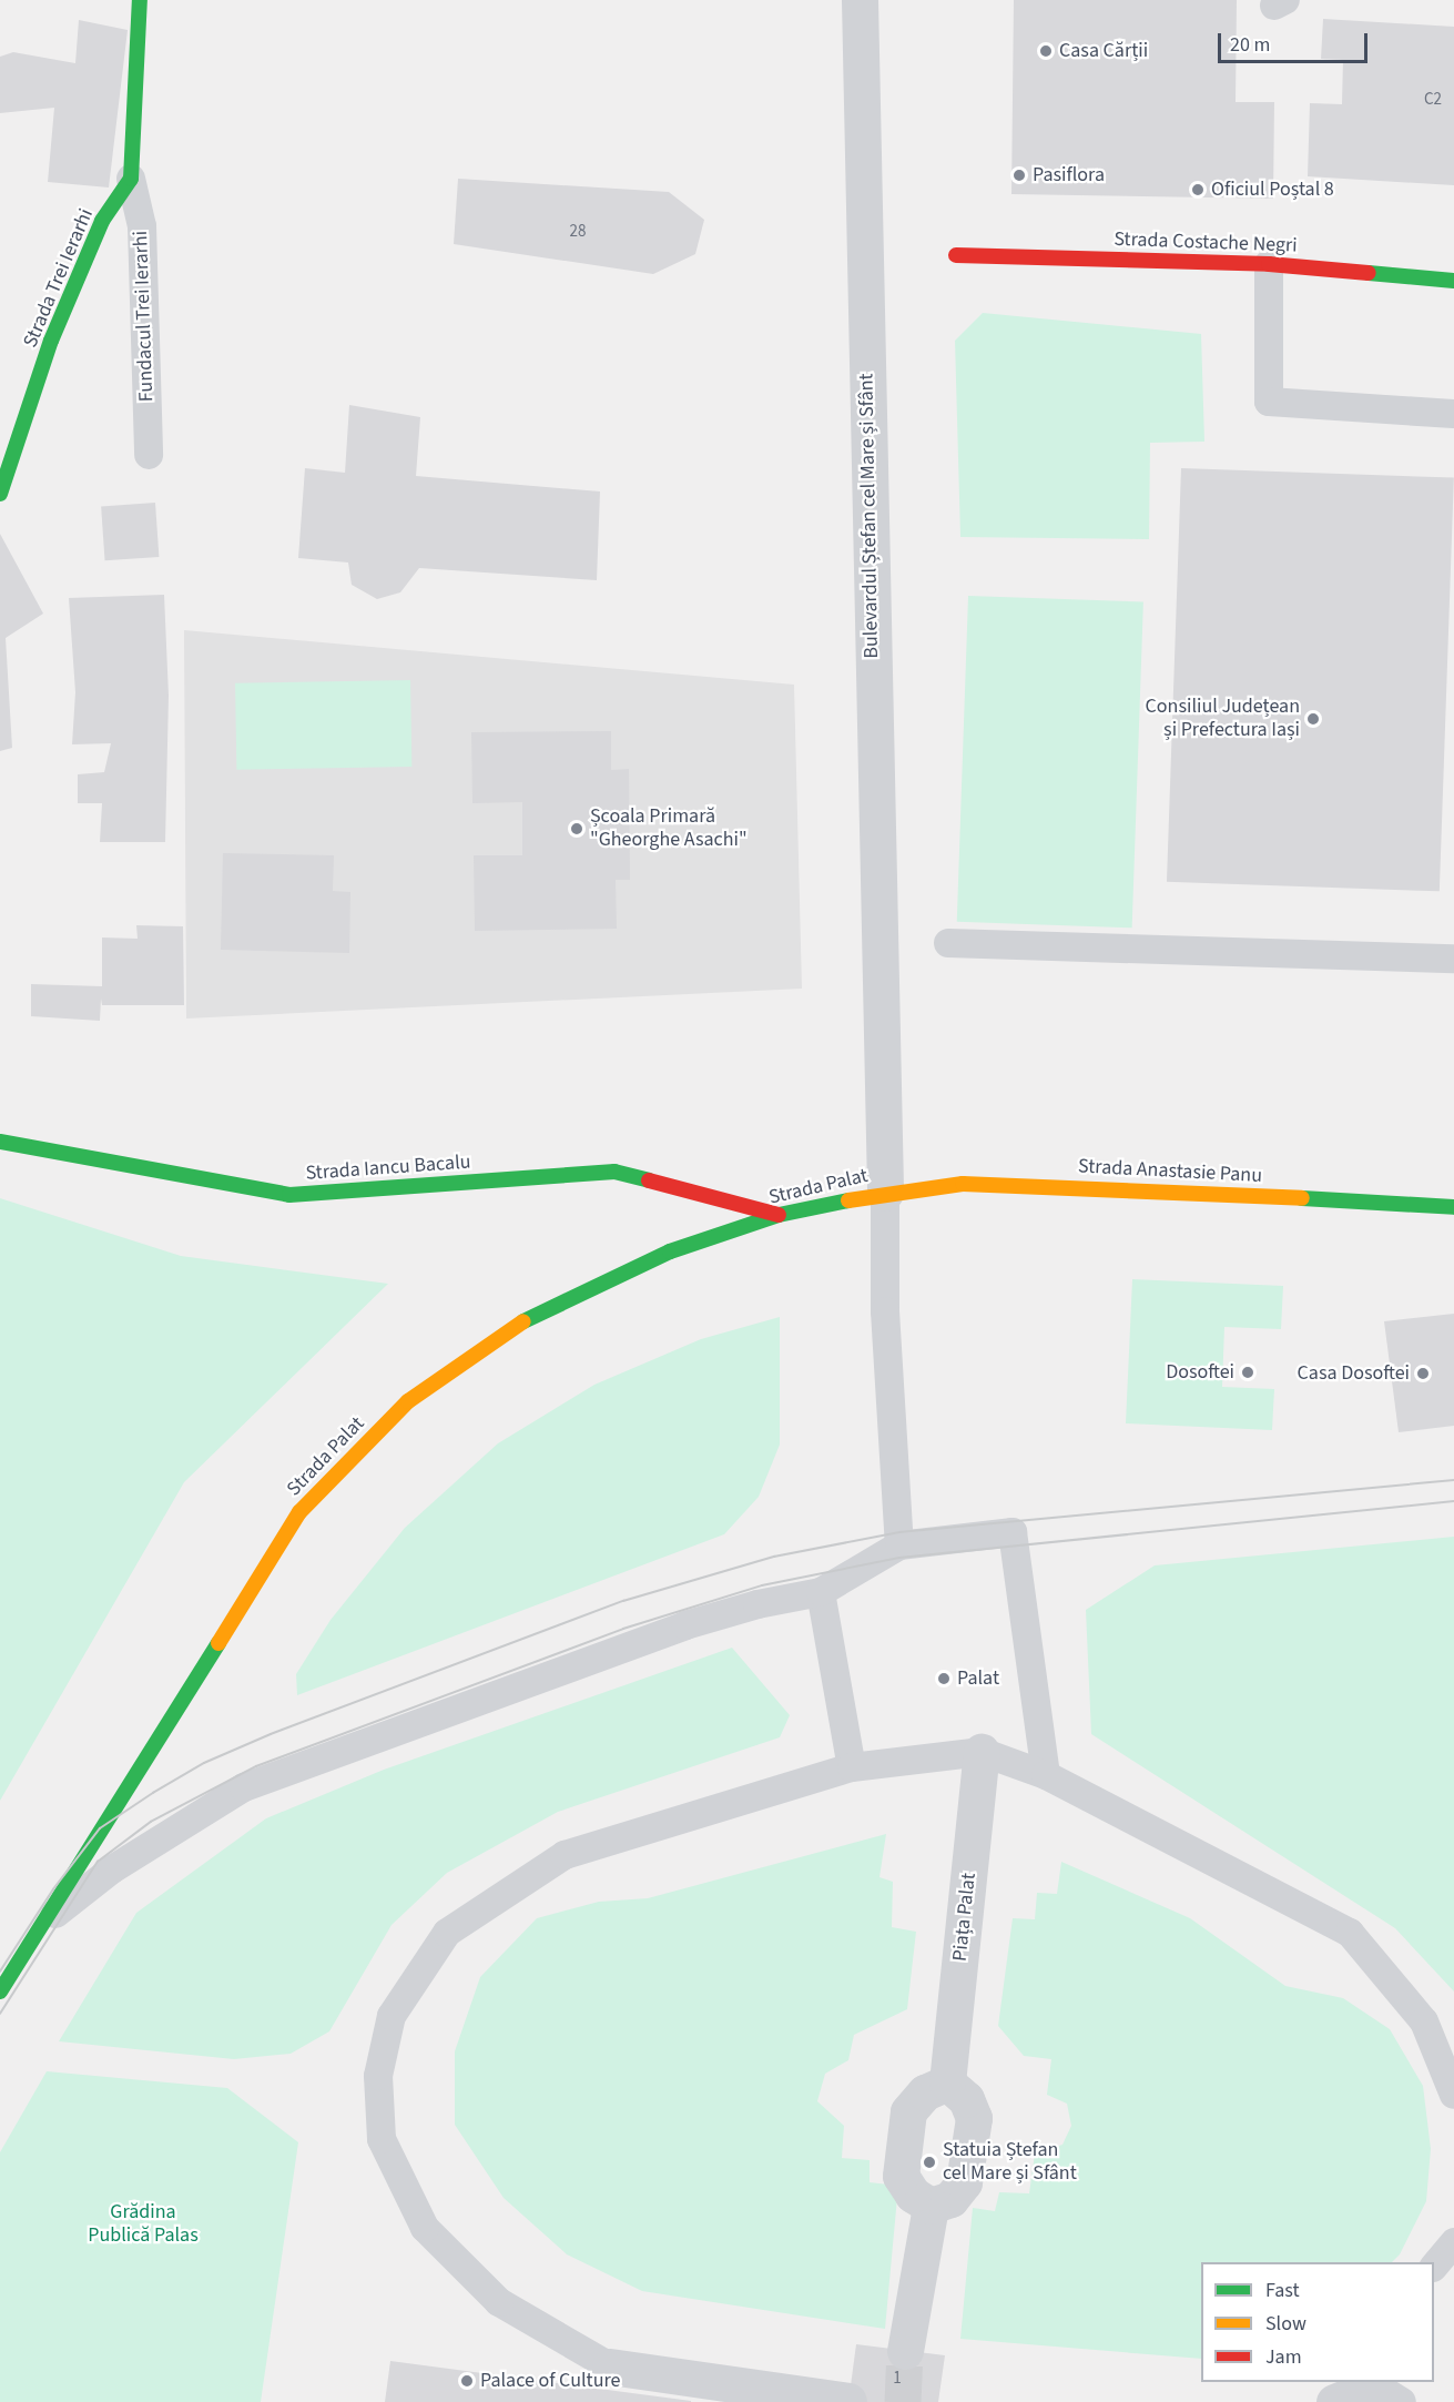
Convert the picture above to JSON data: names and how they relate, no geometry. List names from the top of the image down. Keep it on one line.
{"streets":{"street":["Strada Costache Negri","Strada Trei Ierarhi","Bulevardul Ștefan cel Mare și Sfânt","Strada Iancu Bacalu","Strada Anastasie Panu","Strada Palat","Piața Palat"],"lane":["Fundacul Trei Ierarhi"]},"crossings":[["Strada Trei Ierarhi","Fundacul Trei Ierarhi"],["Bulevardul Ștefan cel Mare și Sfânt","Strada Anastasie Panu"],["Bulevardul Ștefan cel Mare și Sfânt","Strada Palat"],["Strada Iancu Bacalu","Strada Palat"],["Strada Anastasie Panu","Strada Palat"]],"parks":["Grădina Publică Palas"],"places":["Casa Cărții","Pasiflora","Oficiul Poștal 8","Consiliul Județean și Prefectura Iași","Școala Primară \"Gheorghe Asachi\"","Dosoftei","Casa Dosoftei","Palat","Statuia Ștefan cel Mare și Sfânt","Palace of Culture"],"house_numbers":["C2","28","1"],"legend":["Fast","Slow","Jam"],"scale_bar":"20 m"}
